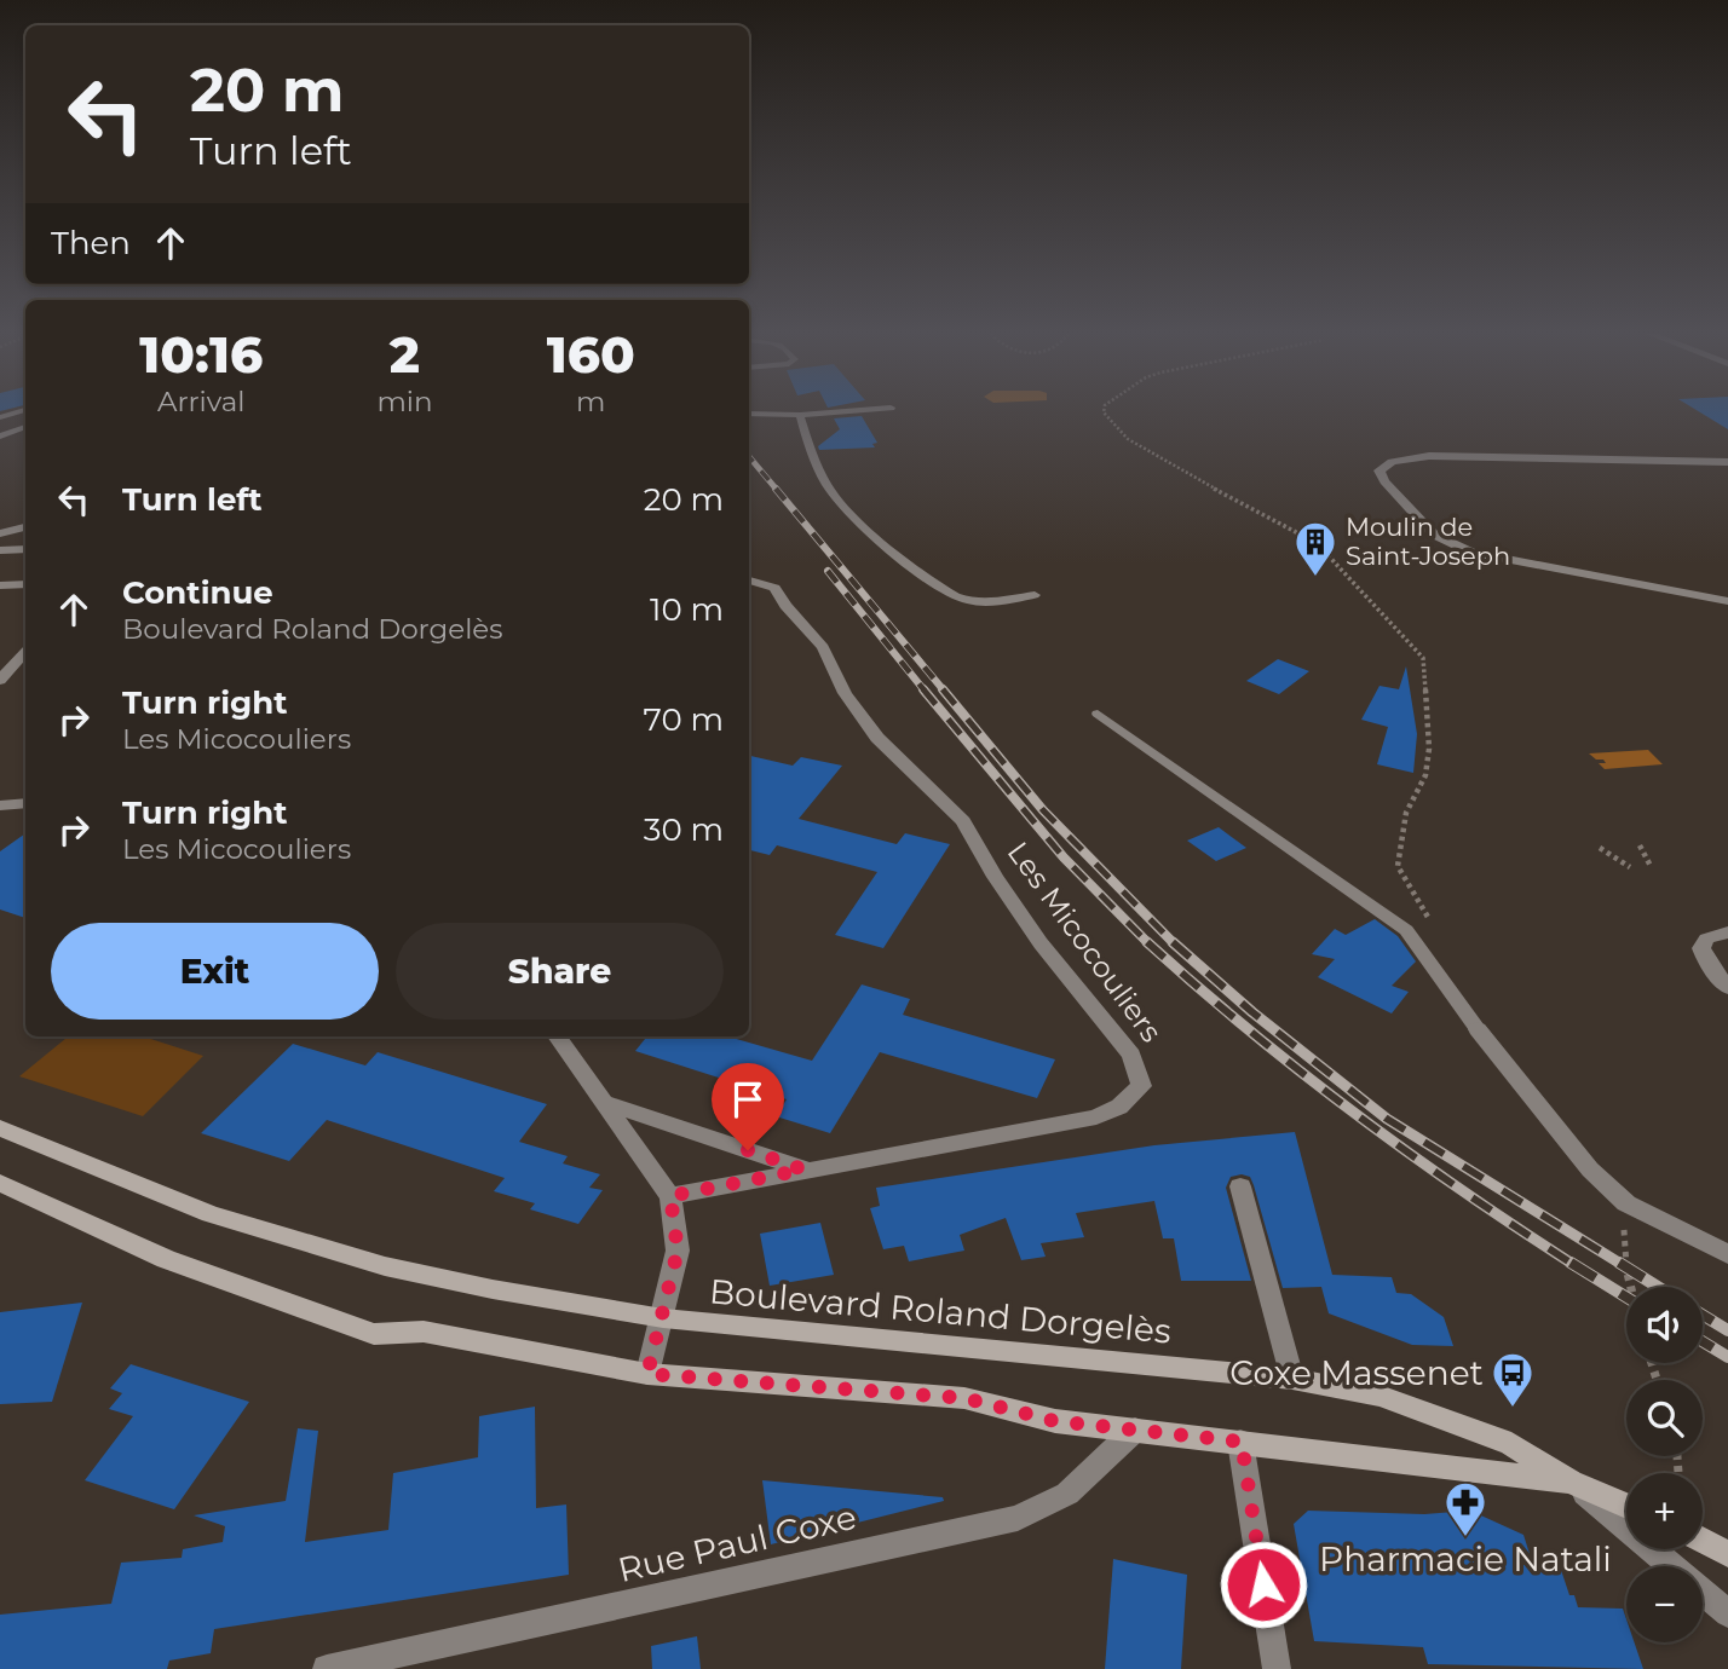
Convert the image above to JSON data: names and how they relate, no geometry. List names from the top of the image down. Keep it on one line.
{"streets":{"main road":["Boulevard Roland Dorgelès"],"street":["Les Micocouliers","Rue Paul Coxe"]},"places":{"building":["Moulin de Saint-Joseph"],"bus stop":["Coxe Massenet"],"pharmacy":["Pharmacie Natali"]},"page":{"turn":["20 m","Turn left"],"then":"Then","eta":["10:16","Arrival","2","min","160","m"],"list":[{"name":"Turn left","value":"20 m"},{"name":"Continue","note":"Boulevard Roland Dorgelès","value":"10 m"},{"name":"Turn right","note":"Les Micocouliers","value":"70 m"},{"name":"Turn right","note":"Les Micocouliers","value":"30 m"}],"buttons":["Exit","Share"],"map_buttons":["+","−"]}}
